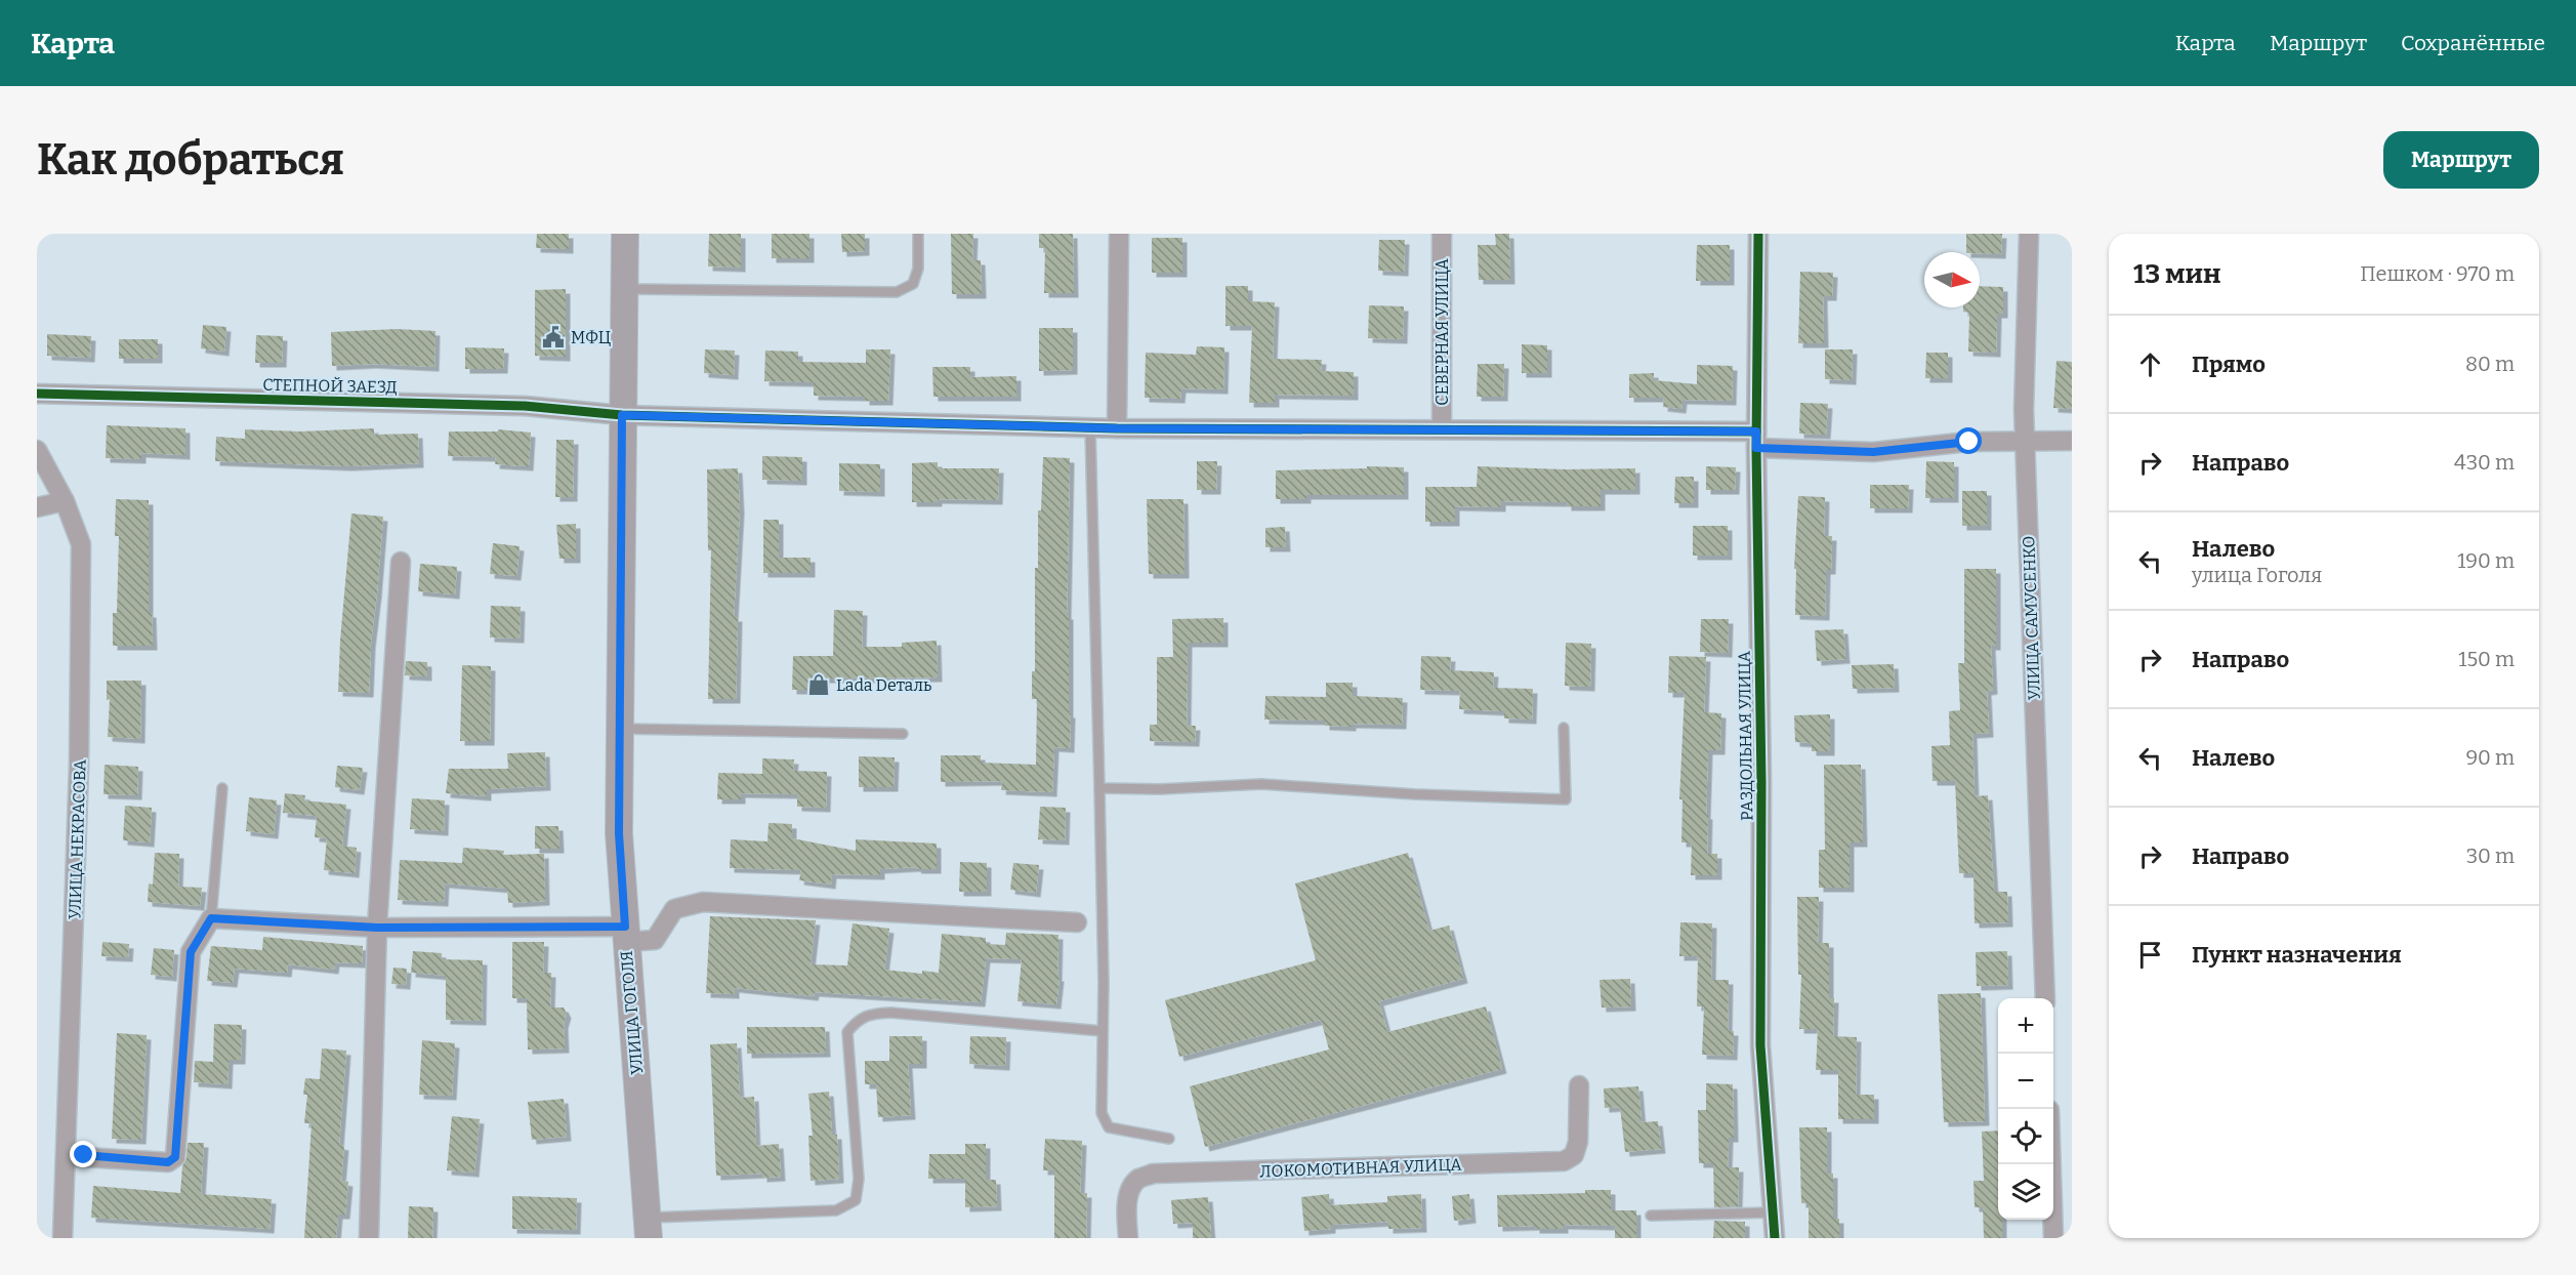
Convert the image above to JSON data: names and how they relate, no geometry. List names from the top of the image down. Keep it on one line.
{"streets":{"main road":["УЛИЦА ГОГОЛЯ"],"street":["СЕВЕРНАЯ УЛИЦА","СТЕПНОЙ ЗАЕЗД","УЛИЦА САМУСЕНКО","РАЗДОЛЬНАЯ УЛИЦА","УЛИЦА НЕКРАСОВА","ЛОКОМОТИВНАЯ УЛИЦА"]},"crossings":[["СЕВЕРНАЯ УЛИЦА","СТЕПНОЙ ЗАЕЗД"],["СТЕПНОЙ ЗАЕЗД","УЛИЦА САМУСЕНКО"],["СТЕПНОЙ ЗАЕЗД","РАЗДОЛЬНАЯ УЛИЦА"],["СТЕПНОЙ ЗАЕЗД","УЛИЦА ГОГОЛЯ"]],"places":{"public building":["МФЦ"],"shop":["Lada Dеталь"]},"north":"right","page":{"header":"Карта","nav":["Карта","Маршрут","Сохранённые"],"buttons":"Маршрут","title":"Как добраться","heading":["13 мин","Пешком · 970 m"],"list":[["Прямо","80 m"],["Направо","430 m"],["Налево","улица Гоголя","190 m"],["Направо","150 m"],["Налево","90 m"],["Направо","30 m"],"Пункт назначения"],"map_buttons":["+","−"]}}
